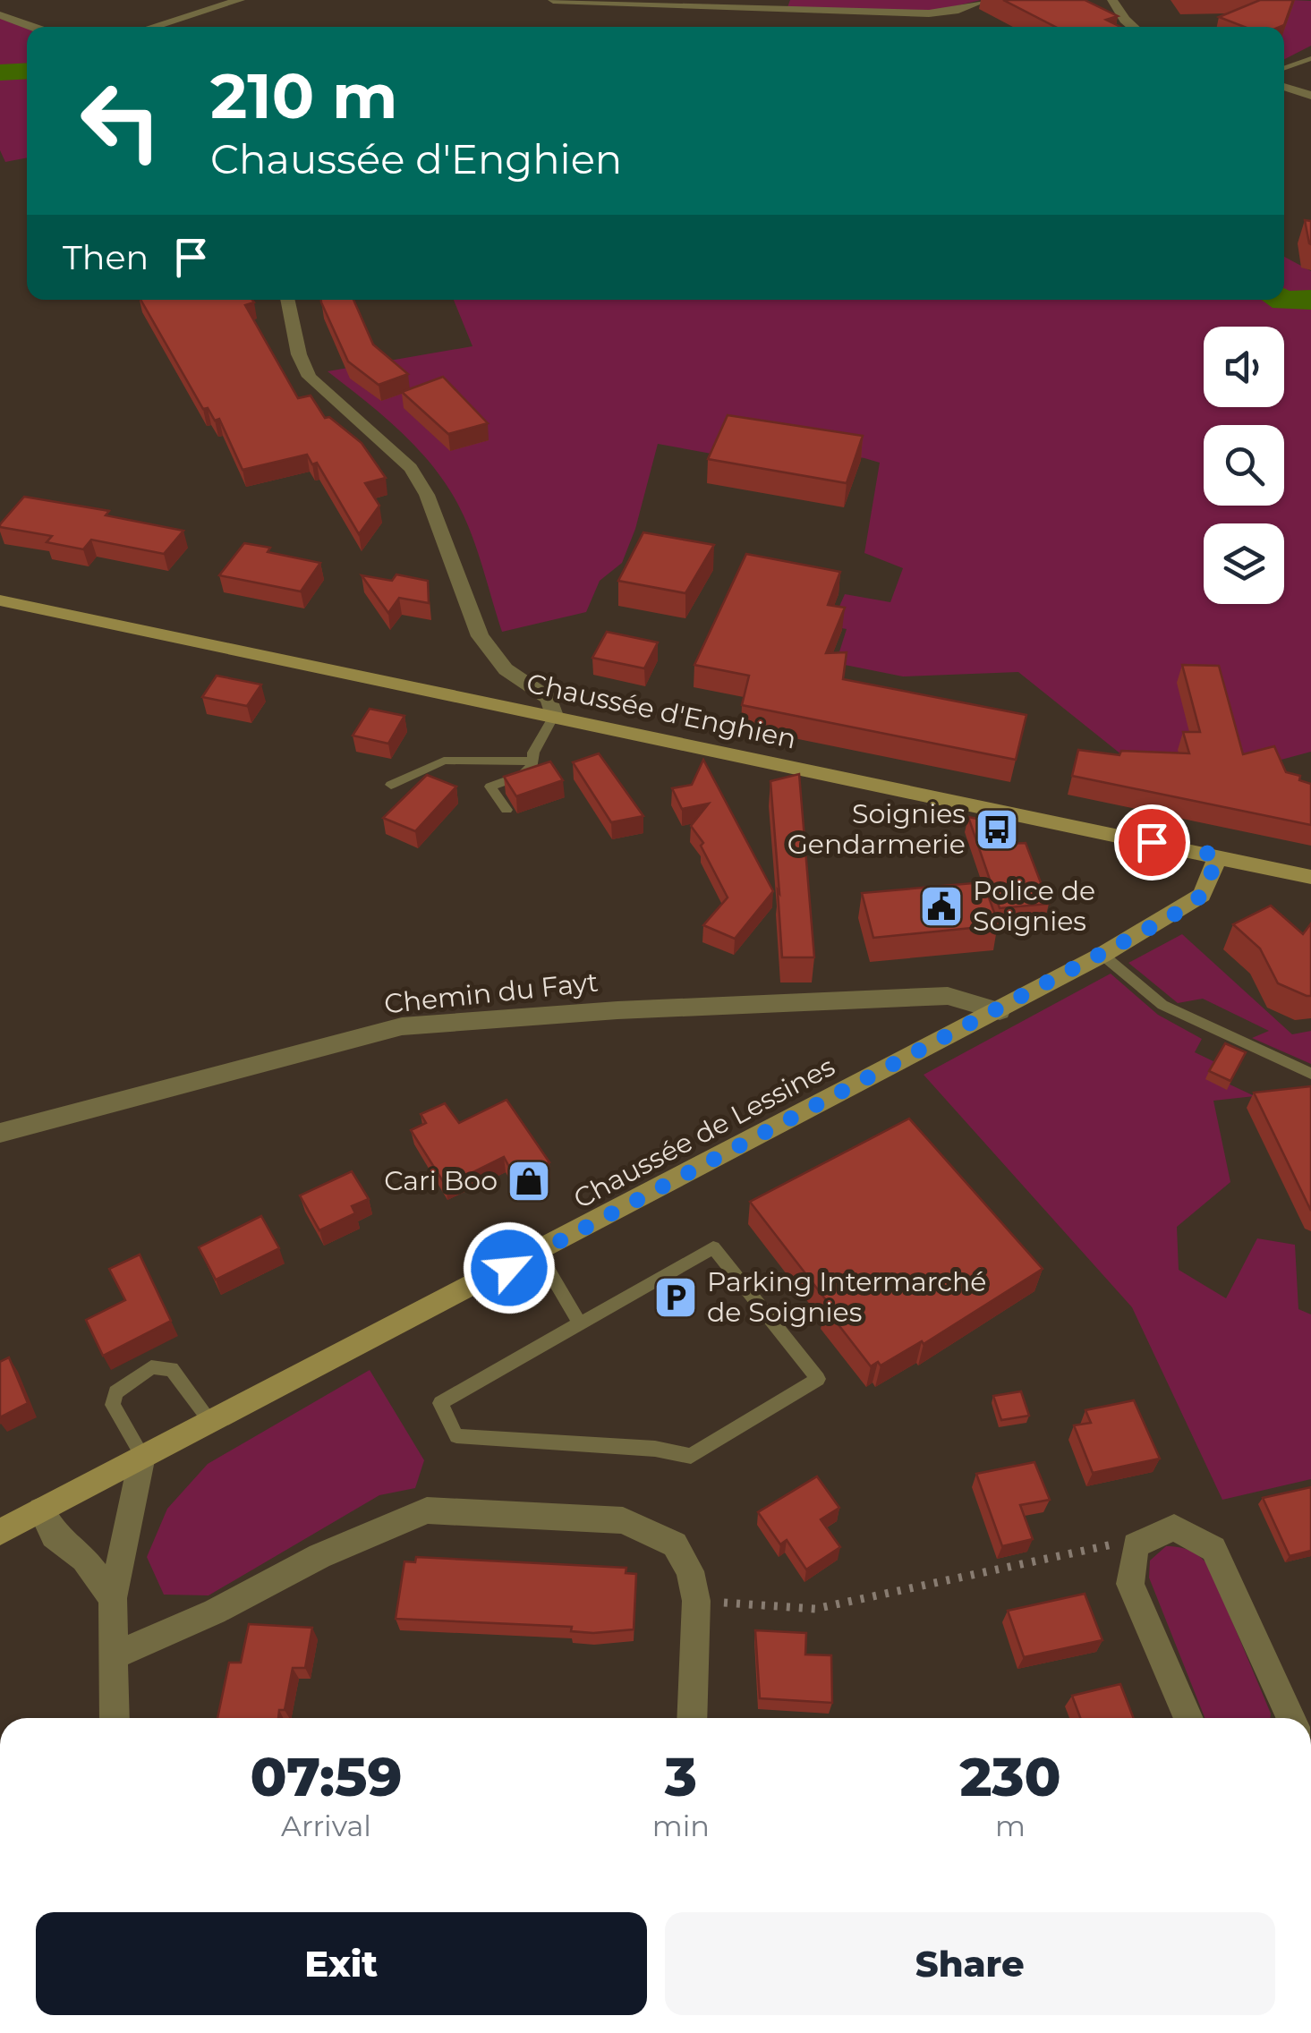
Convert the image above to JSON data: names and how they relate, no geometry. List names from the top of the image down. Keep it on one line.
{"streets":{"main road":["Chaussée d'Enghien","Chaussée de Lessines"],"street":["Chemin du Fayt"]},"crossings":[["Chaussée d'Enghien","Chaussée de Lessines"],["Chemin du Fayt","Chaussée de Lessines"]],"places":{"bus stop":["Soignies Gendarmerie"],"public building":["Police de Soignies"],"shop":["Cari Boo"],"parking":["Parking Intermarché de Soignies"]},"page":{"turn":["210 m","Chaussée d'Enghien"],"then":"Then","eta":["07:59","Arrival","3","min","230","m"],"buttons":["Exit","Share"]}}
